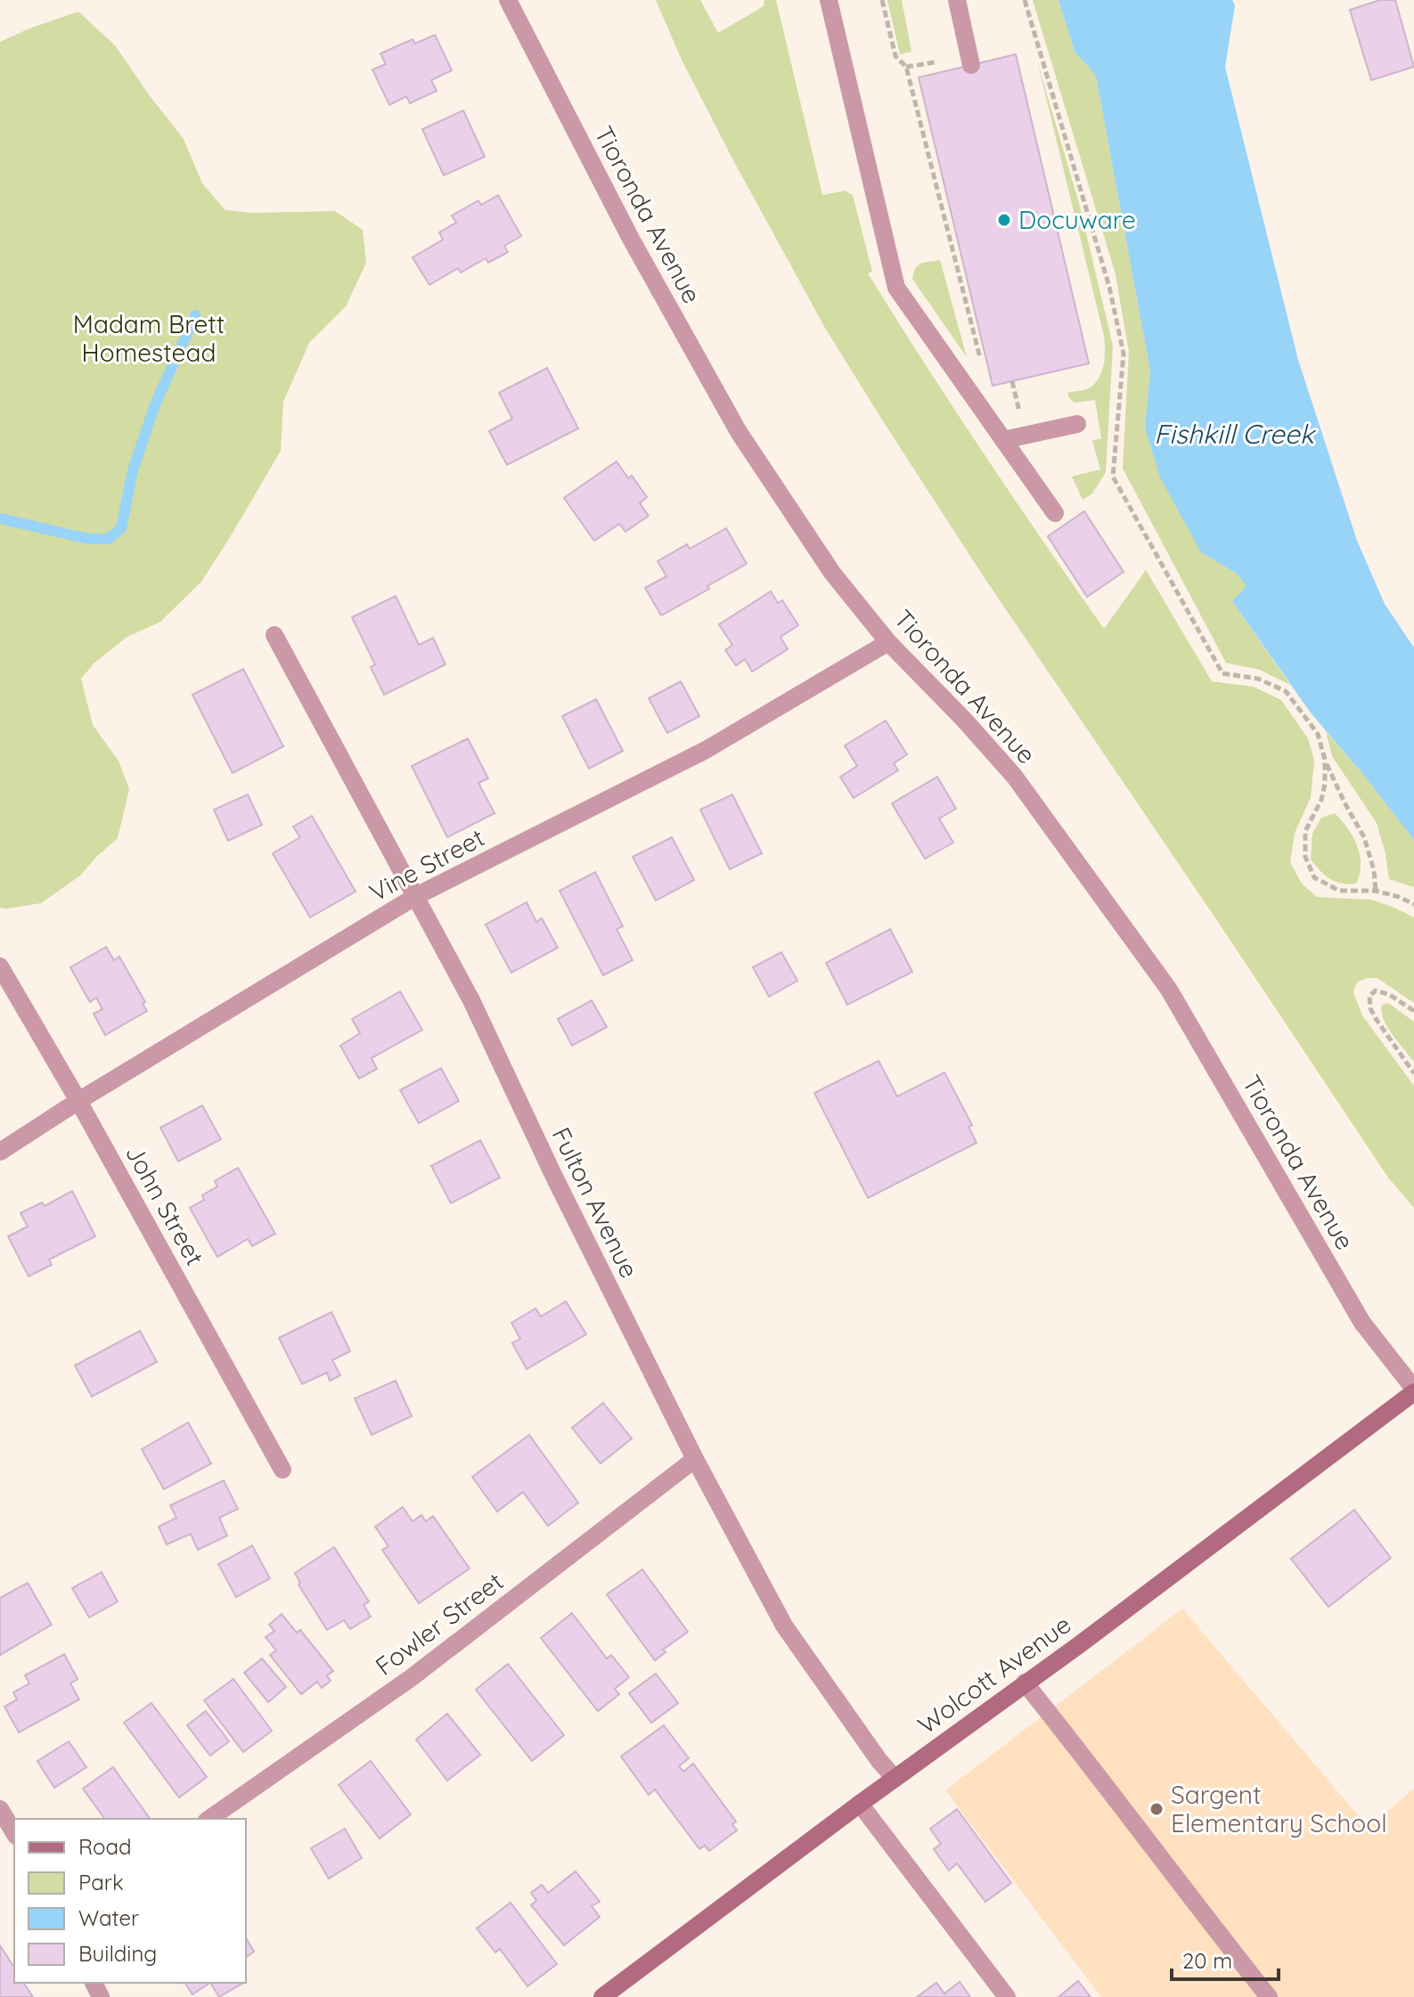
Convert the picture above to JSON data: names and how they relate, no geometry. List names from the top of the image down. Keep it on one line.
{"streets":{"main road":["Wolcott Avenue"],"street":["Tioronda Avenue","Vine Street","Fulton Avenue","John Street","Fowler Street"]},"crossings":[["Tioronda Avenue","Vine Street"],["Tioronda Avenue","Wolcott Avenue"],["Vine Street","Fulton Avenue"],["Vine Street","John Street"],["Fulton Avenue","Fowler Street"],["Fulton Avenue","Wolcott Avenue"]],"water":["Fishkill Creek"],"parks":["Madam Brett Homestead"],"places":["Docuware","Sargent Elementary School"],"legend":["Road","Park","Water","Building"],"scale_bar":"20 m"}
